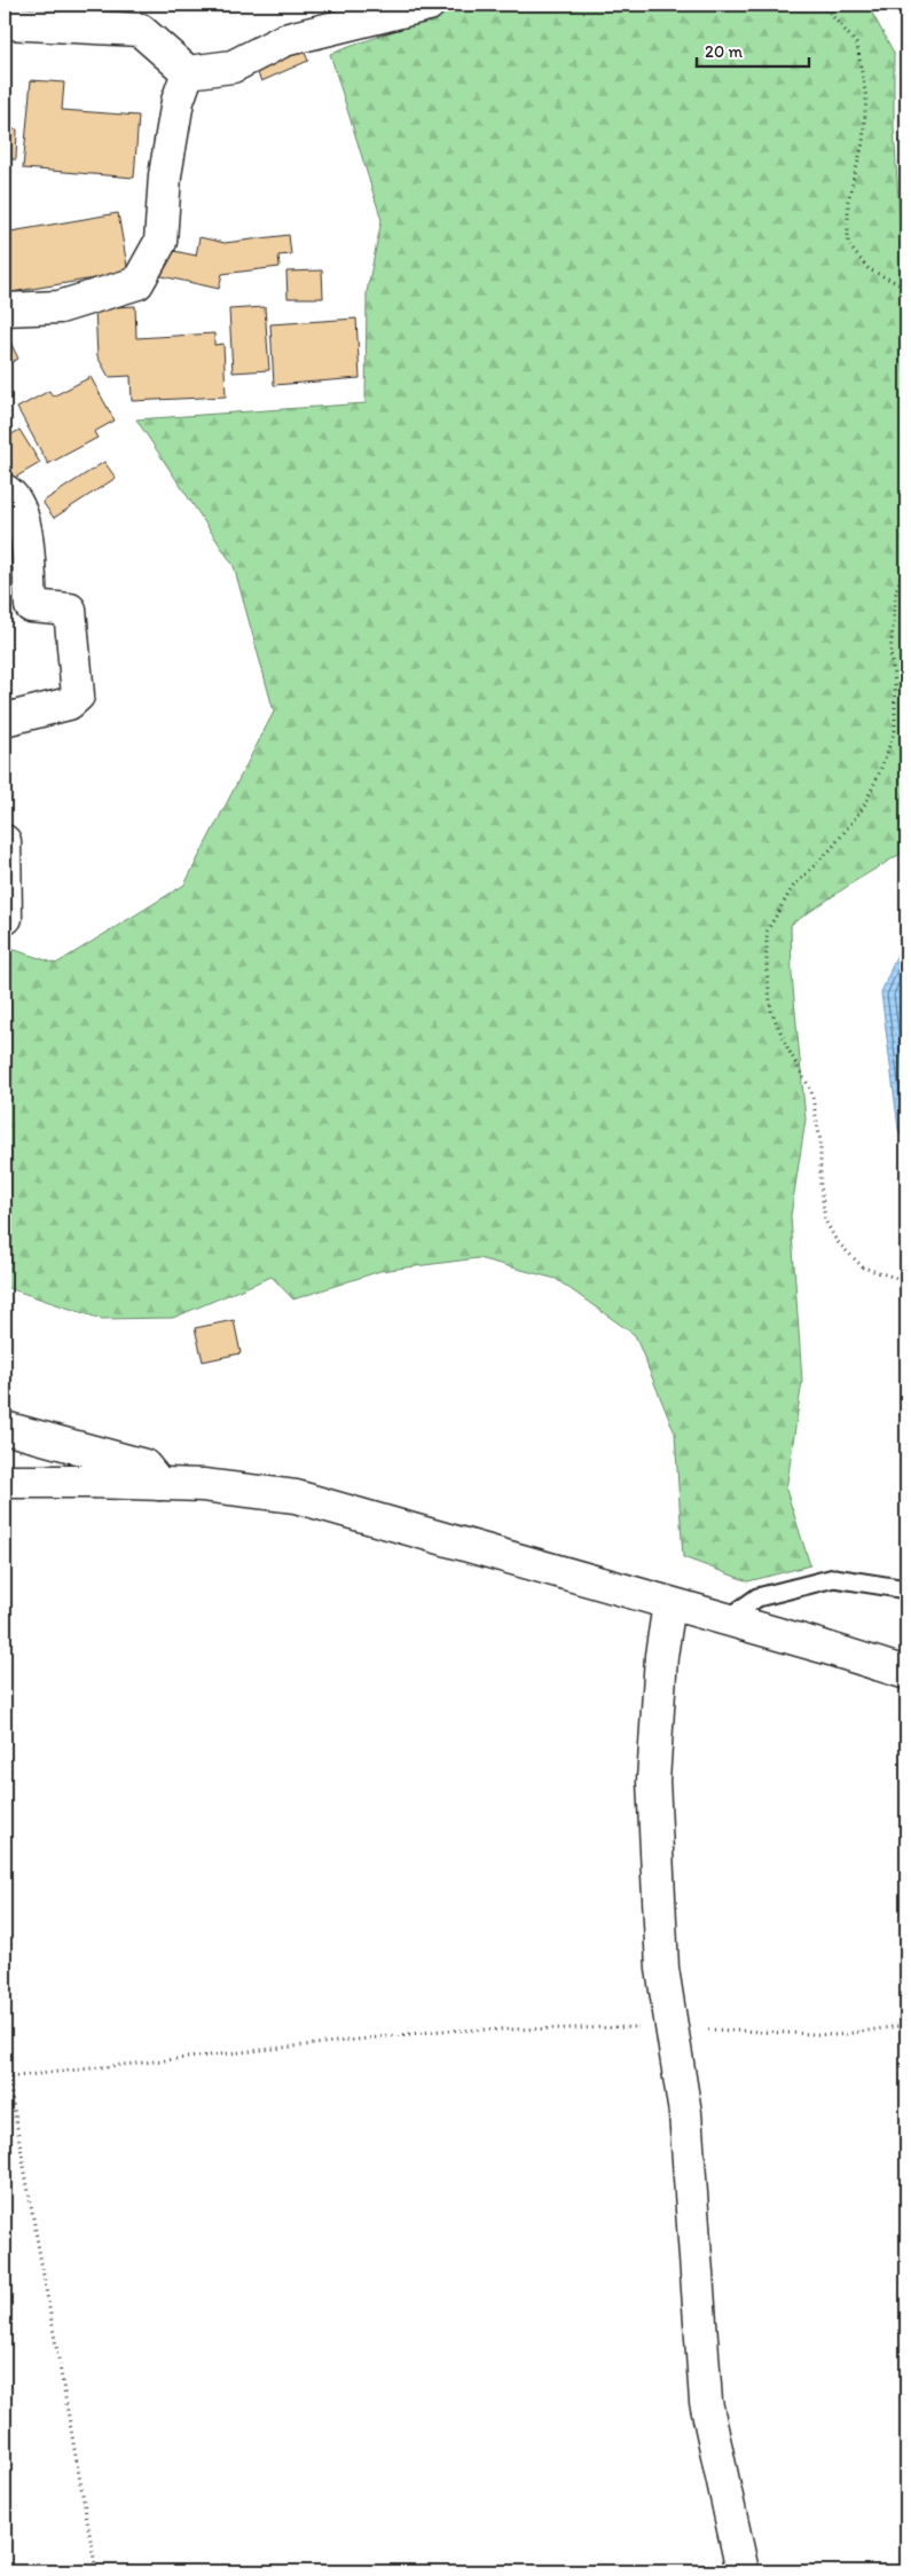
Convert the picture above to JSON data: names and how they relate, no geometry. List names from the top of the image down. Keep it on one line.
{"scale_bar":"20 m"}
